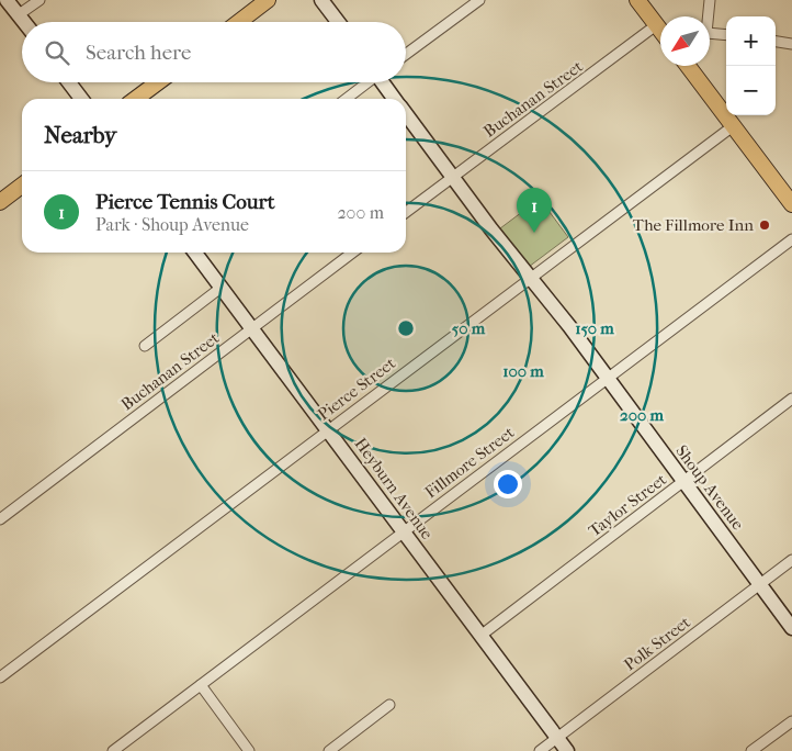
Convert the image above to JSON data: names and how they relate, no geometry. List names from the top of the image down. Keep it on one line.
{"streets":{"street":["Buchanan Street","Pierce Street","Fillmore Street","Shoup Avenue","Heyburn Avenue","Taylor Street","Polk Street"]},"crossings":[["Buchanan Street","Shoup Avenue"],["Buchanan Street","Heyburn Avenue"],["Pierce Street","Shoup Avenue"],["Pierce Street","Heyburn Avenue"],["Fillmore Street","Shoup Avenue"],["Fillmore Street","Heyburn Avenue"],["Shoup Avenue","Taylor Street"],["Shoup Avenue","Polk Street"],["Heyburn Avenue","Taylor Street"],["Heyburn Avenue","Polk Street"]],"places":["The Fillmore Inn"],"north":"bottom left","page":{"map_buttons":["+","−"],"search":"Search here","heading":"Nearby","list":[{"mark":"1","name":"Pierce Tennis Court","note":"Park · Shoup Avenue","value":"200 m"}],"pins":"1"},"rings":["50 m","150 m","100 m","200 m"]}
